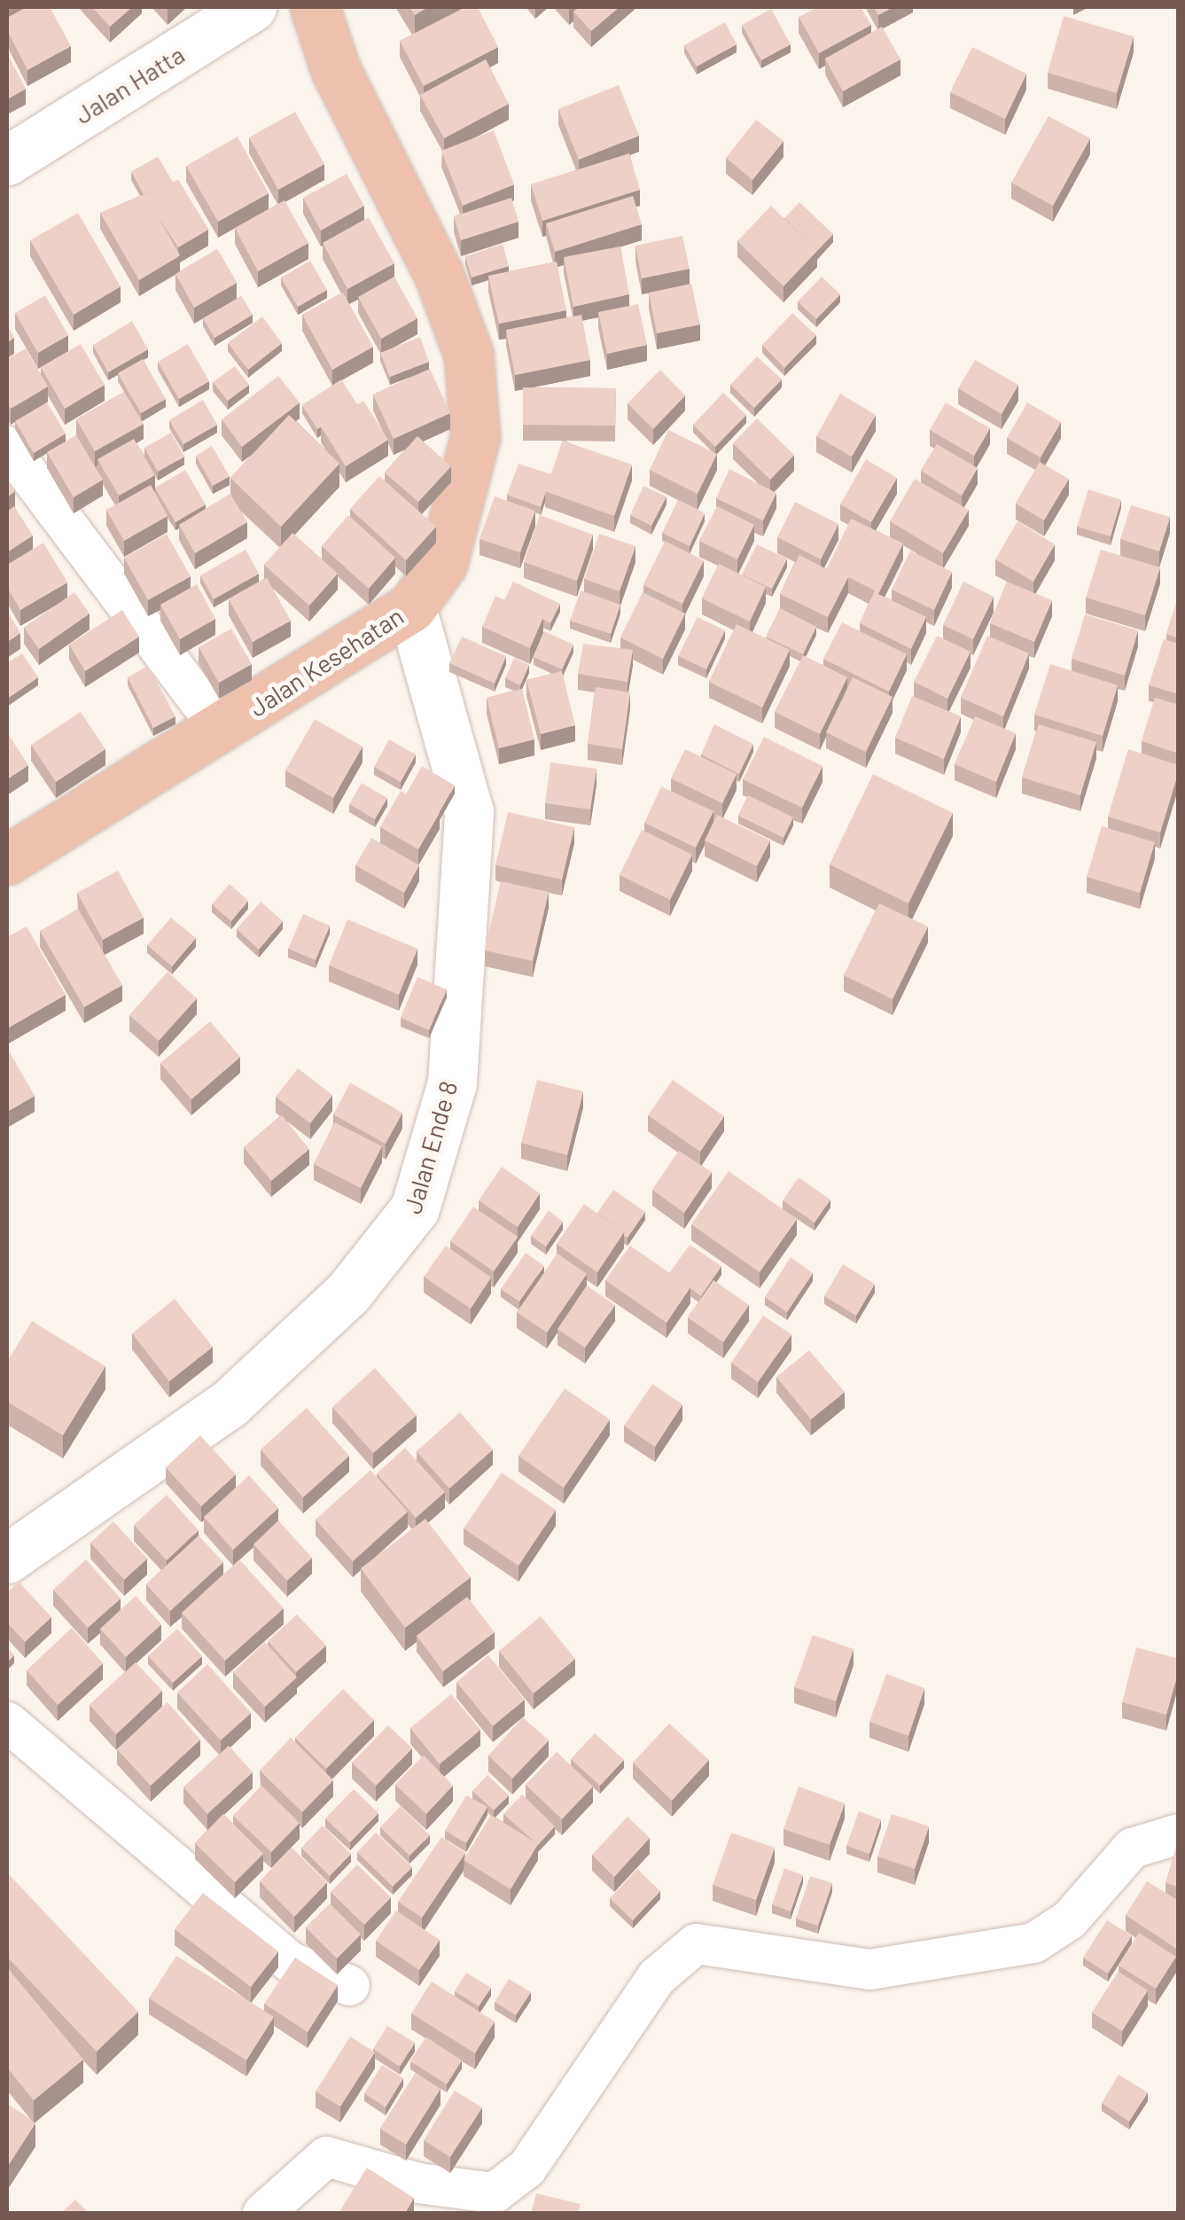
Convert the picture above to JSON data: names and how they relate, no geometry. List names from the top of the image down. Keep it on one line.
{"streets":{"highway":["Jalan Kesehatan"],"street":["Jalan Hatta","Jalan Ende 8"]},"crossings":[["Jalan Kesehatan","Jalan Ende 8"]]}
